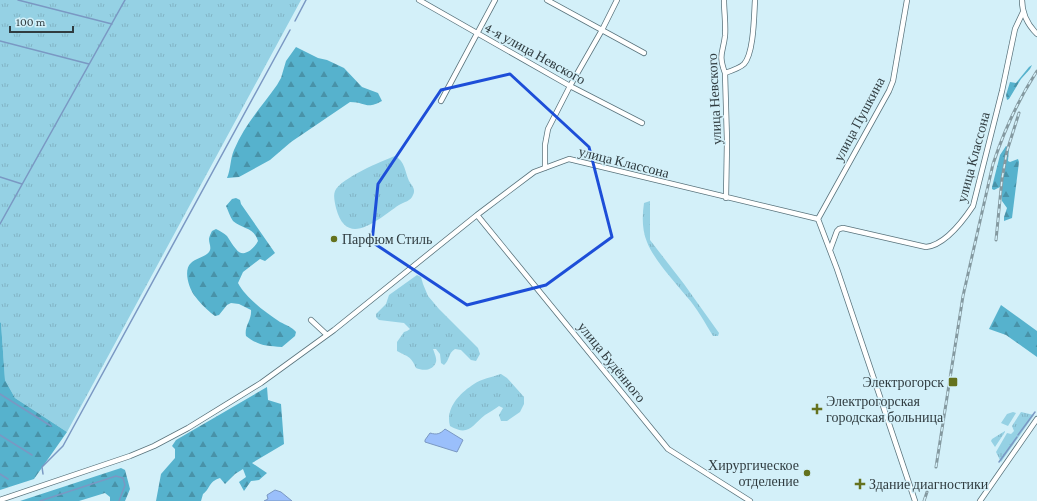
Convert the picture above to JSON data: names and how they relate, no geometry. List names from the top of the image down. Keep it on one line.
{"streets":{"street":["4-я улица Невского","улица Невского","улица Пушкина","улица Классона","улица Будённого"]},"crossings":[["улица Невского","улица Классона"],["улица Пушкина","улица Классона"],["улица Классона","улица Будённого"]],"places":{"other":["Парфюм Стиль","Хирургическое отделение"],"transit":["Электрогорск"],"health":["Электрогорская городская больница","Здание диагностики"]},"scale_bar":"100 m"}
